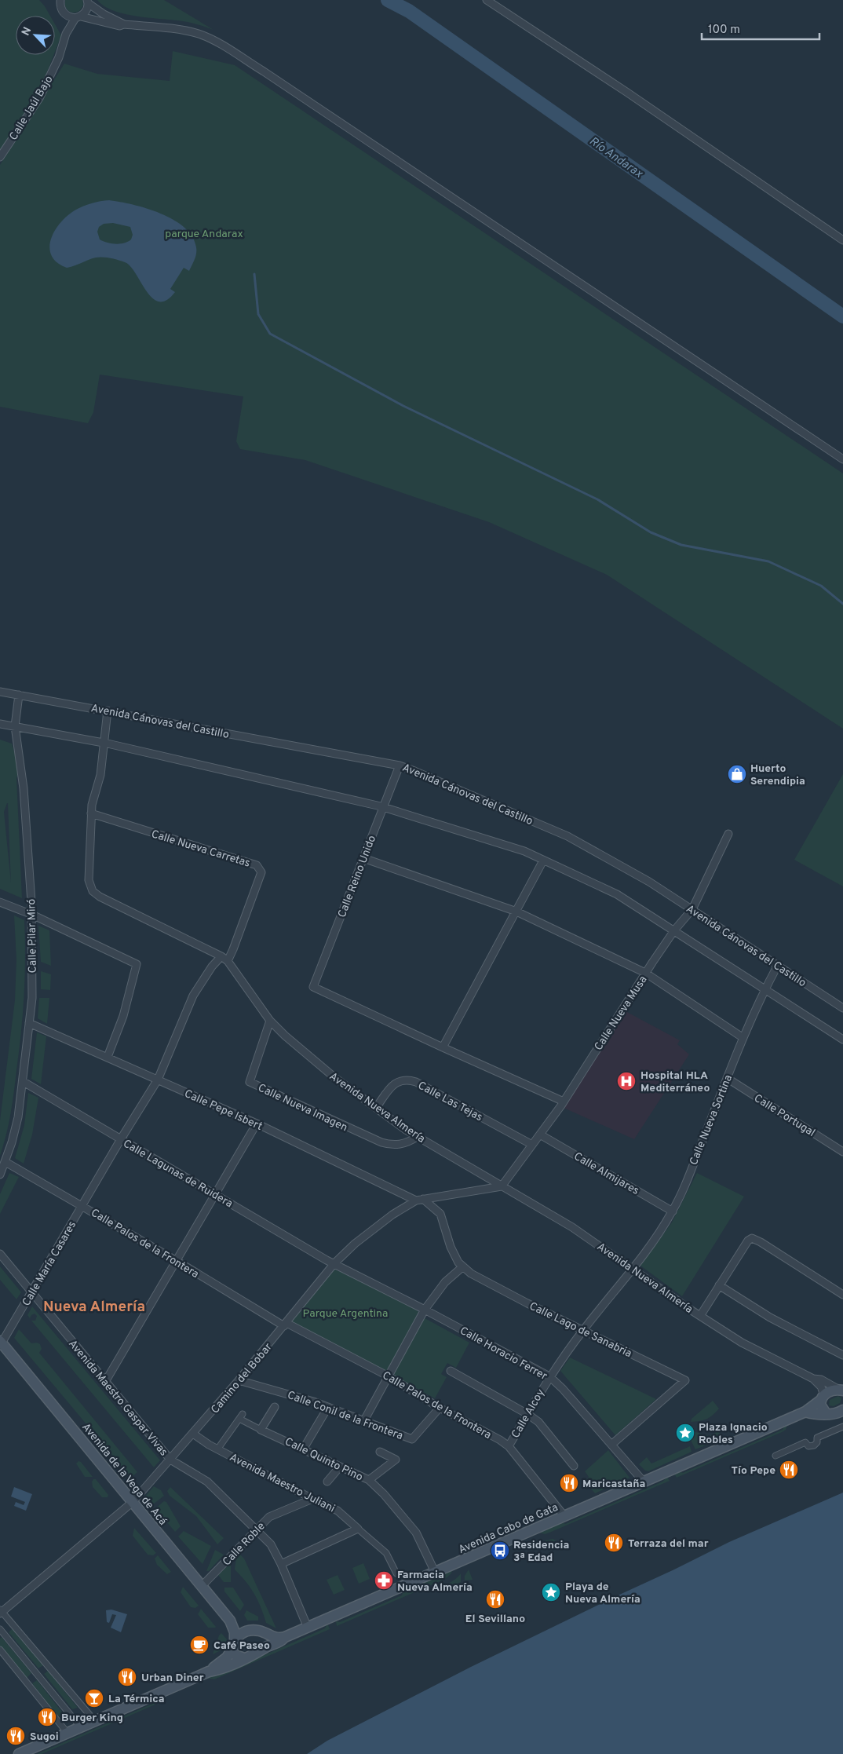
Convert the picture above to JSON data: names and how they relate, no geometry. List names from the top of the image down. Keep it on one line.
{"streets":{"main road":["Avenida de la Vega de Acá","Avenida Cabo de Gata"],"street":["Calle Jaúl Bajo","Avenida Cánovas del Castillo","Calle Nueva Carretas","Calle Reino Unido","Calle Pilar Miró","Calle Nueva Musa","Calle Las Tejas","Calle Nueva Imagen","Avenida Nueva Almería","Calle Pepe Isbert","Calle Portugal","Calle Nueva Sortina","Calle Lagunas de Ruidera","Calle Almijares","Calle Palos de la Frontera","Calle María Casares","Calle Lago de Sanabria","Calle Horacio Ferrer","Camino del Bobar","Avenida Maestro Gaspar Vivas","Calle Alcoy","Calle Conil de la Frontera","Calle Quinto Pino","Avenida Maestro Juliani","Calle Roble"]},"crossings":[["Avenida Cánovas del Castillo","Calle Reino Unido"],["Avenida Cánovas del Castillo","Calle Pilar Miró"],["Avenida Cánovas del Castillo","Calle Nueva Musa"],["Avenida Cánovas del Castillo","Avenida Nueva Almería"],["Avenida Cánovas del Castillo","Calle Nueva Sortina"],["Calle Nueva Carretas","Avenida Nueva Almería"],["Calle Pilar Miró","Calle Pepe Isbert"],["Calle Pilar Miró","Calle Lagunas de Ruidera"],["Calle Pilar Miró","Calle Palos de la Frontera"],["Calle Nueva Musa","Calle Las Tejas"],["Calle Nueva Musa","Avenida Nueva Almería"],["Calle Nueva Musa","Calle Almijares"],["Calle Nueva Musa","Camino del Bobar"],["Calle Las Tejas","Avenida Nueva Almería"],["Calle Nueva Imagen","Avenida Nueva Almería"],["Avenida Nueva Almería","Calle Nueva Sortina"],["Avenida Nueva Almería","Calle María Casares"],["Avenida Nueva Almería","Camino del Bobar"],["Avenida Nueva Almería","Calle Alcoy"],["Avenida Nueva Almería","Avenida Cabo de Gata"],["Calle Pepe Isbert","Calle María Casares"],["Calle Pepe Isbert","Calle Lago de Sanabria"],["Calle Pepe Isbert","Camino del Bobar"],["Calle Portugal","Calle Nueva Sortina"],["Calle Nueva Sortina","Calle Almijares"],["Calle Nueva Sortina","Calle Alcoy"],["Calle Lagunas de Ruidera","Calle María Casares"],["Calle Lagunas de Ruidera","Calle Horacio Ferrer"],["Calle Lagunas de Ruidera","Camino del Bobar"],["Calle Palos de la Frontera","Calle María Casares"],["Calle Palos de la Frontera","Camino del Bobar"],["Calle Palos de la Frontera","Calle Alcoy"],["Calle Palos de la Frontera","Calle Conil de la Frontera"],["Calle Palos de la Frontera","Avenida Cabo de Gata"],["Calle María Casares","Avenida Maestro Gaspar Vivas"],["Calle María Casares","Avenida de la Vega de Acá"],["Calle Lago de Sanabria","Calle Horacio Ferrer"],["Calle Lago de Sanabria","Camino del Bobar"],["Calle Lago de Sanabria","Calle Alcoy"],["Calle Horacio Ferrer","Camino del Bobar"],["Calle Horacio Ferrer","Calle Alcoy"],["Calle Horacio Ferrer","Avenida Cabo de Gata"],["Camino del Bobar","Avenida Maestro Gaspar Vivas"],["Camino del Bobar","Calle Conil de la Frontera"],["Camino del Bobar","Avenida de la Vega de Acá"],["Camino del Bobar","Avenida Maestro Juliani"],["Avenida Maestro Gaspar Vivas","Avenida Cabo de Gata"],["Avenida Maestro Gaspar Vivas","Calle Roble"],["Calle Quinto Pino","Avenida Maestro Juliani"],["Calle Quinto Pino","Avenida Cabo de Gata"],["Avenida de la Vega de Acá","Avenida Cabo de Gata"],["Avenida de la Vega de Acá","Calle Roble"],["Avenida Maestro Juliani","Calle Roble"]],"districts":["Nueva Almería"],"water":["Río Andarax"],"parks":["parque Andarax","Parque Argentina"],"places":{"shop":["Huerto Serendipia"],"hospital":["Hospital HLA Mediterráneo"],"place":["Plaza Ignacio Robles","Playa de Nueva Almería"],"restaurant":["Tío Pepe","Maricastaña","Terraza del mar","El Sevillano","Urban Diner","Burger King","Sugoi"],"bus stop":["Residencia 3ª Edad"],"pharmacy":["Farmacia Nueva Almería"],"cafe":["Café Paseo"],"bar":["La Térmica"]},"scale_bar":"100 m","north":"top left"}
